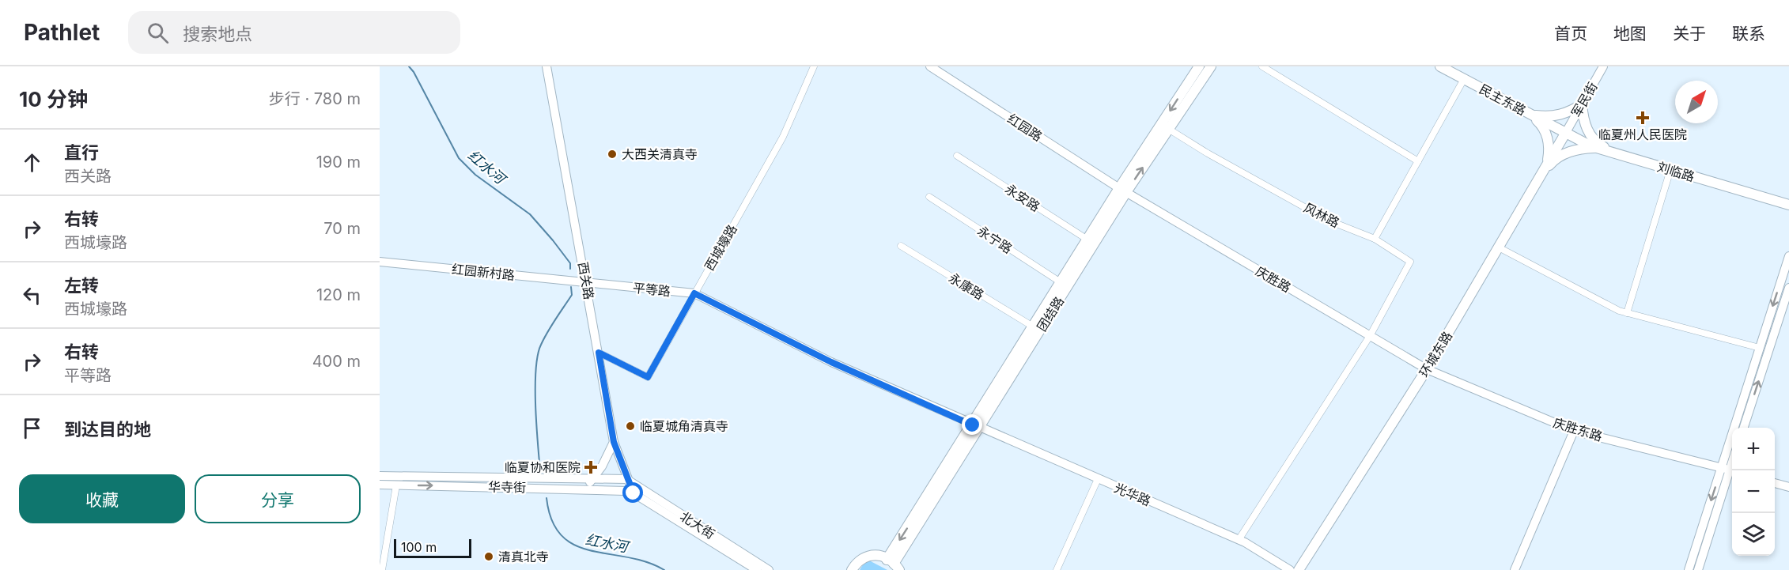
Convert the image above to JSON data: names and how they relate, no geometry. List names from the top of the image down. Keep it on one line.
{"streets":{"main road":["民主东路","军民街","红园路","刘临路","红园新村路","庆胜路","西关路","平等路","团结路","环城东路","庆胜东路","华寺街","光华路","北大街"],"street":["永安路","风林路","永宁路","西城壕路","永康路"]},"crossings":[["民主东路","军民街"],["民主东路","刘临路"],["民主东路","环城东路"],["军民街","刘临路"],["军民街","环城东路"],["红园路","庆胜路"],["红园路","团结路"],["刘临路","环城东路"],["永安路","团结路"],["风林路","庆胜路"],["风林路","团结路"],["永宁路","团结路"],["西城壕路","西关路"],["西城壕路","平等路"],["红园新村路","西关路"],["红园新村路","平等路"],["庆胜路","团结路"],["庆胜路","环城东路"],["庆胜路","庆胜东路"],["西关路","平等路"],["西关路","华寺街"],["西关路","北大街"],["永康路","团结路"],["平等路","团结路"],["平等路","光华路"],["团结路","光华路"],["环城东路","庆胜东路"],["华寺街","北大街"]],"water":["红水河"],"places":{"health":["临夏州人民医院","临夏协和医院"],"other":["大西关清真寺","临夏城角清真寺","清真北寺"]},"scale_bar":"100 m","north":"top right","page":{"header":"Pathlet","search":"搜索地点","nav":["首页","地图","关于","联系"],"heading":["10 分钟","步行 · 780 m"],"list":[["直行","西关路","190 m"],["右转","西城壕路","70 m"],["左转","西城壕路","120 m"],["右转","平等路","400 m"],"到达目的地"],"map_buttons":["+","−"],"buttons":["收藏","分享"],"scale":"100 m"}}
